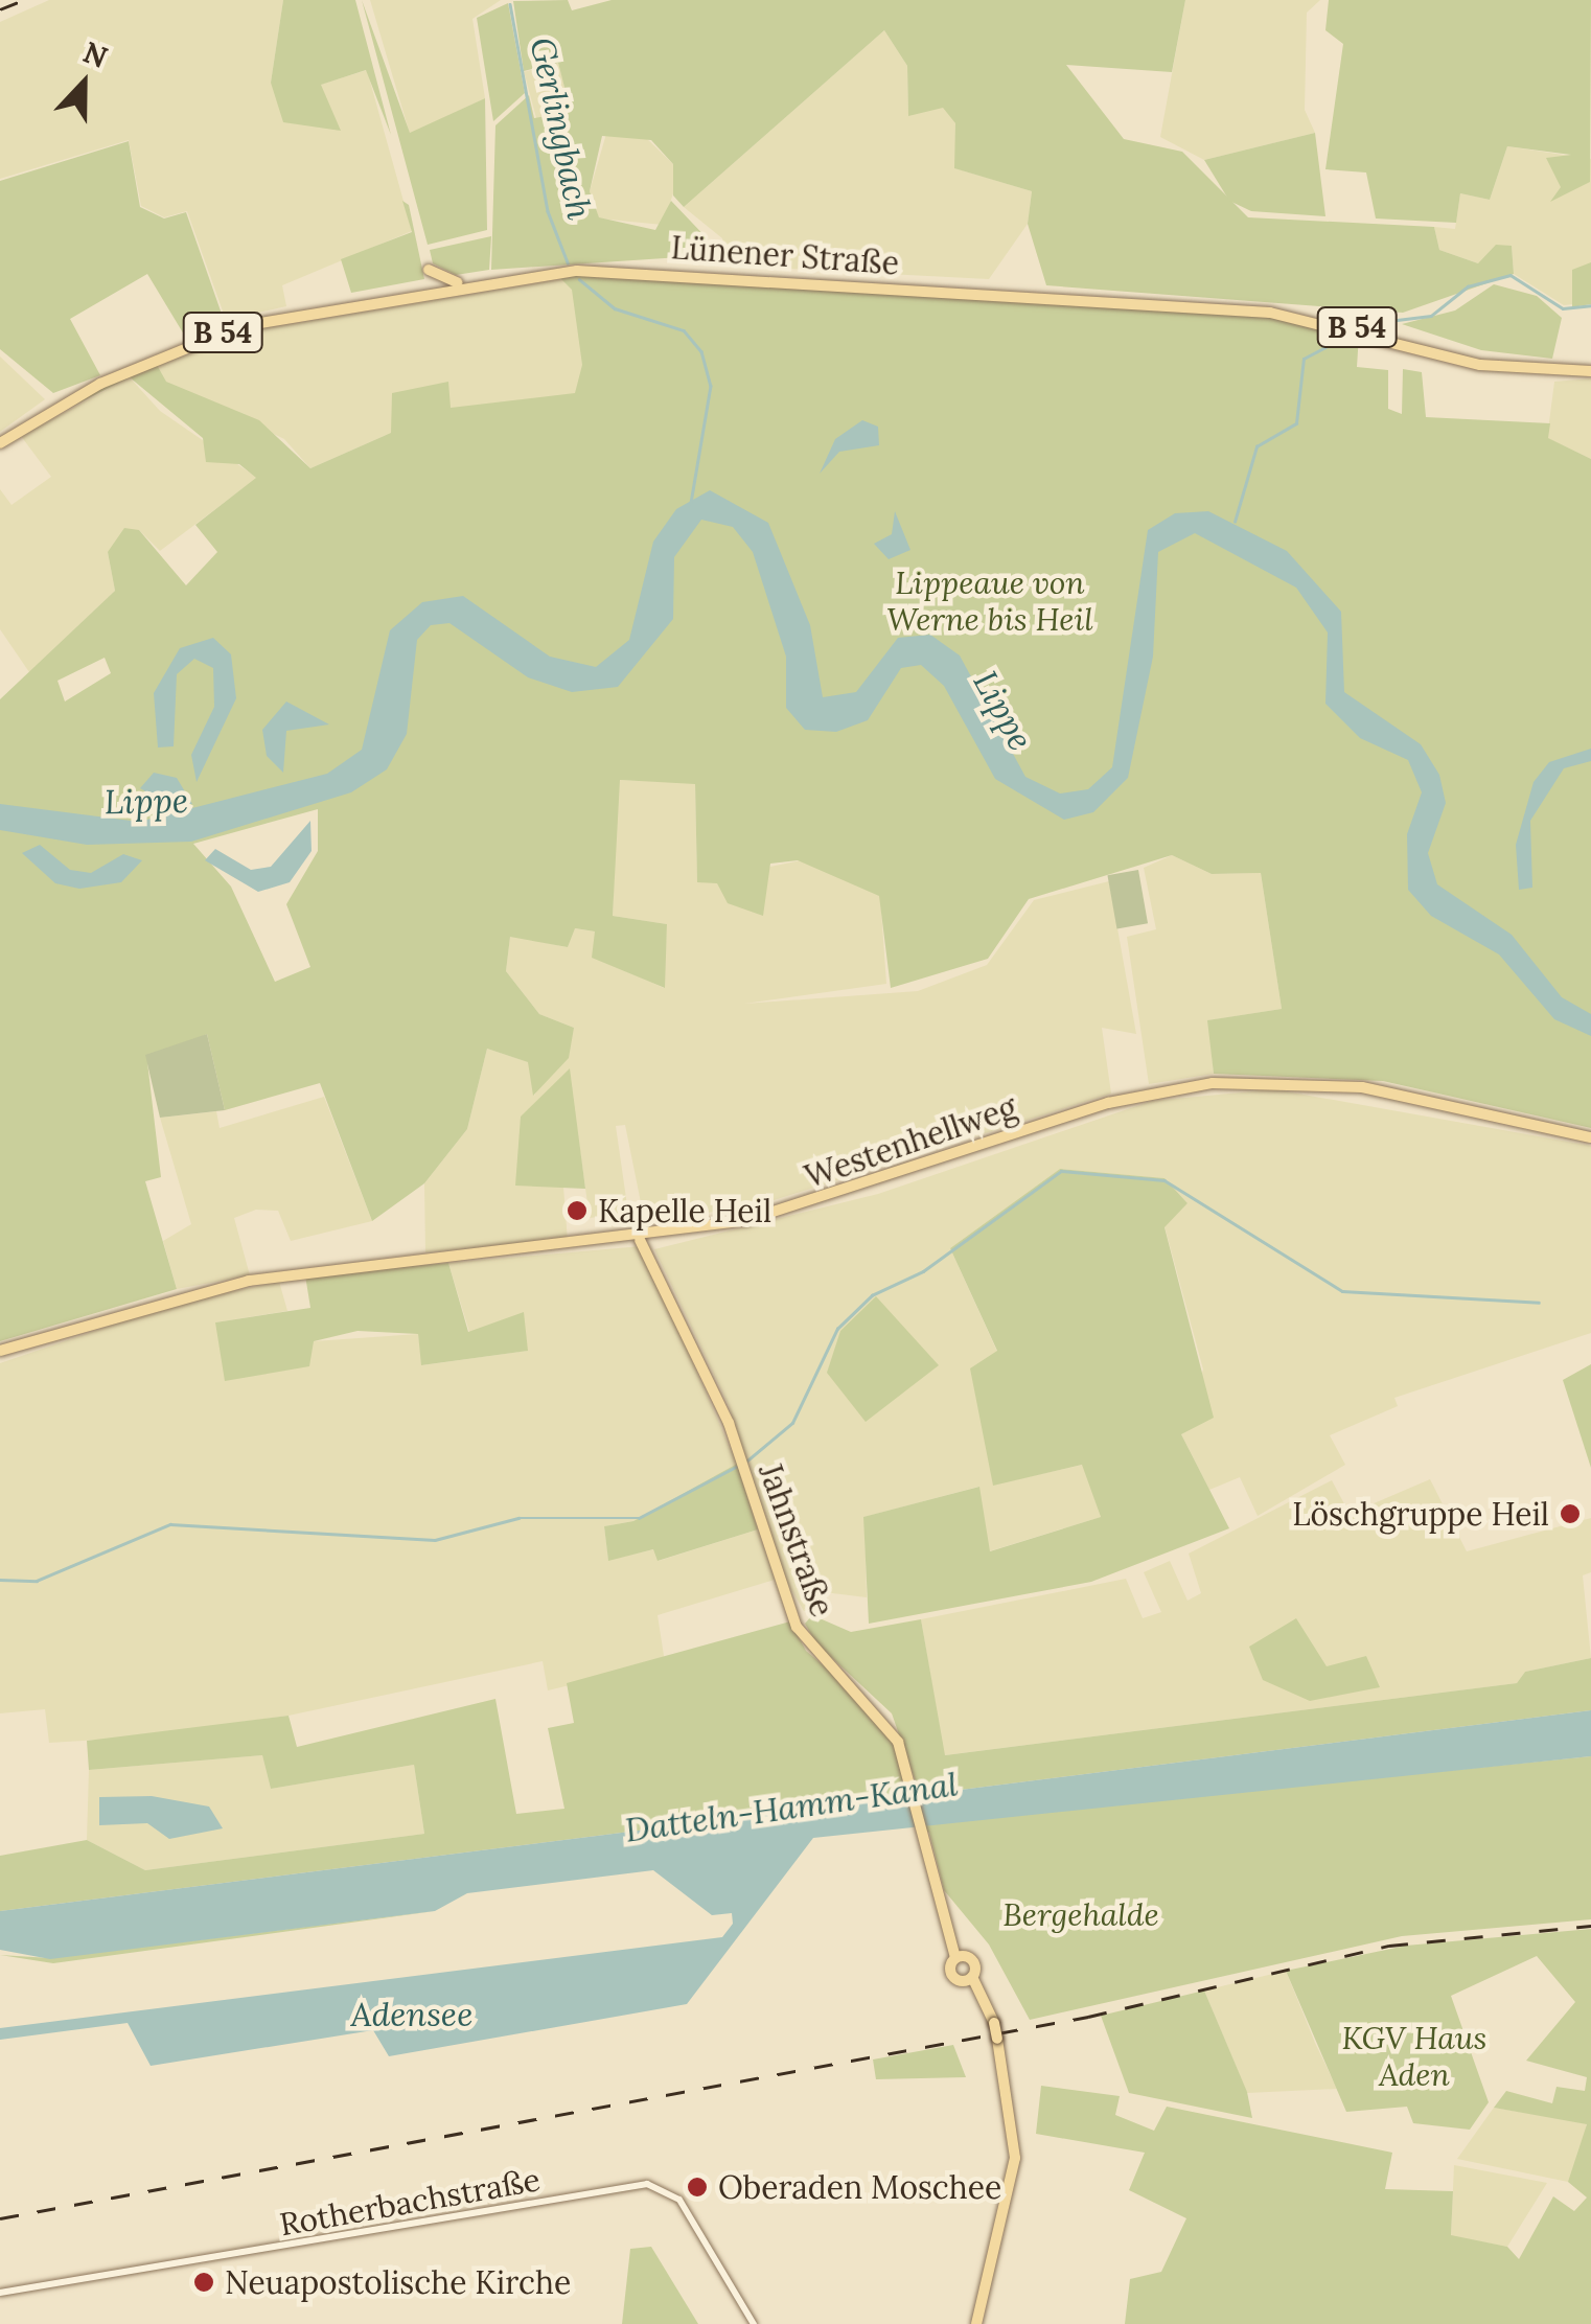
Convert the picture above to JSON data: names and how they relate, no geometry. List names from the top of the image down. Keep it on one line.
{"streets":{"main road":["Lünener Straße","B 54","Westenhellweg","Jahnstraße"],"street":["Rotherbachstraße"]},"crossings":[["Westenhellweg","Jahnstraße"]],"water":["Gerlingbach","Lippe","Datteln-Hamm-Kanal","Adensee"],"parks":["Lippeaue von Werne bis Heil","Bergehalde","KGV Haus Aden"],"places":["Kapelle Heil","Löschgruppe Heil","Oberaden Moschee","Neuapostolische Kirche"],"north":"top"}
